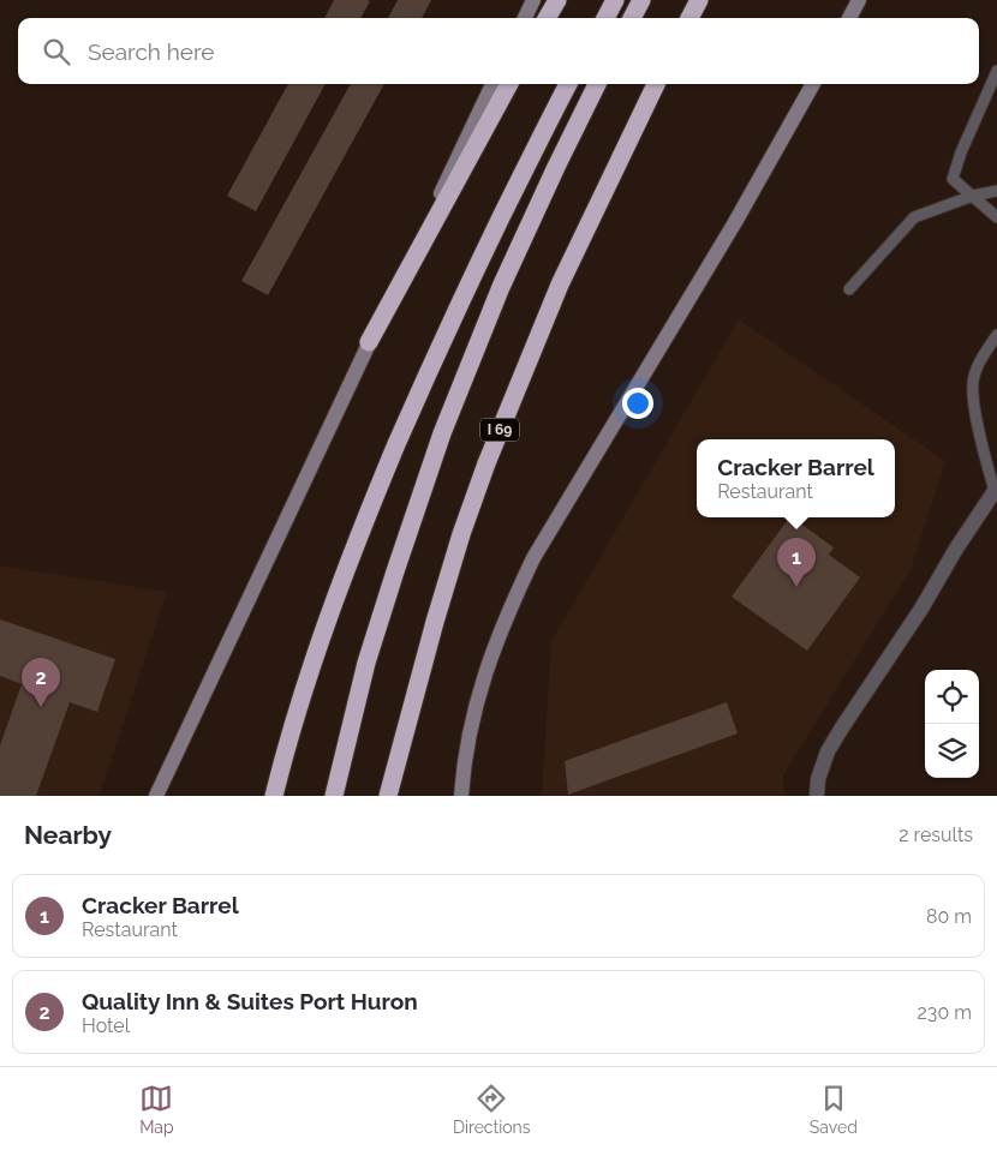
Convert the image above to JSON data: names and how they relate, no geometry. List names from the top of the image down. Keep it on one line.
{"streets":{"highway":["I 69"]},"page":{"search":"Search here","popup":["Cracker Barrel","Restaurant"],"pins":["1","2"],"heading":["Nearby","2 results"],"list":[{"mark":"1","name":"Cracker Barrel","note":"Restaurant","value":"80 m"},{"mark":"2","name":"Quality Inn & Suites Port Huron","note":"Hotel","value":"230 m"}],"nav":["Map","Directions","Saved"]}}
